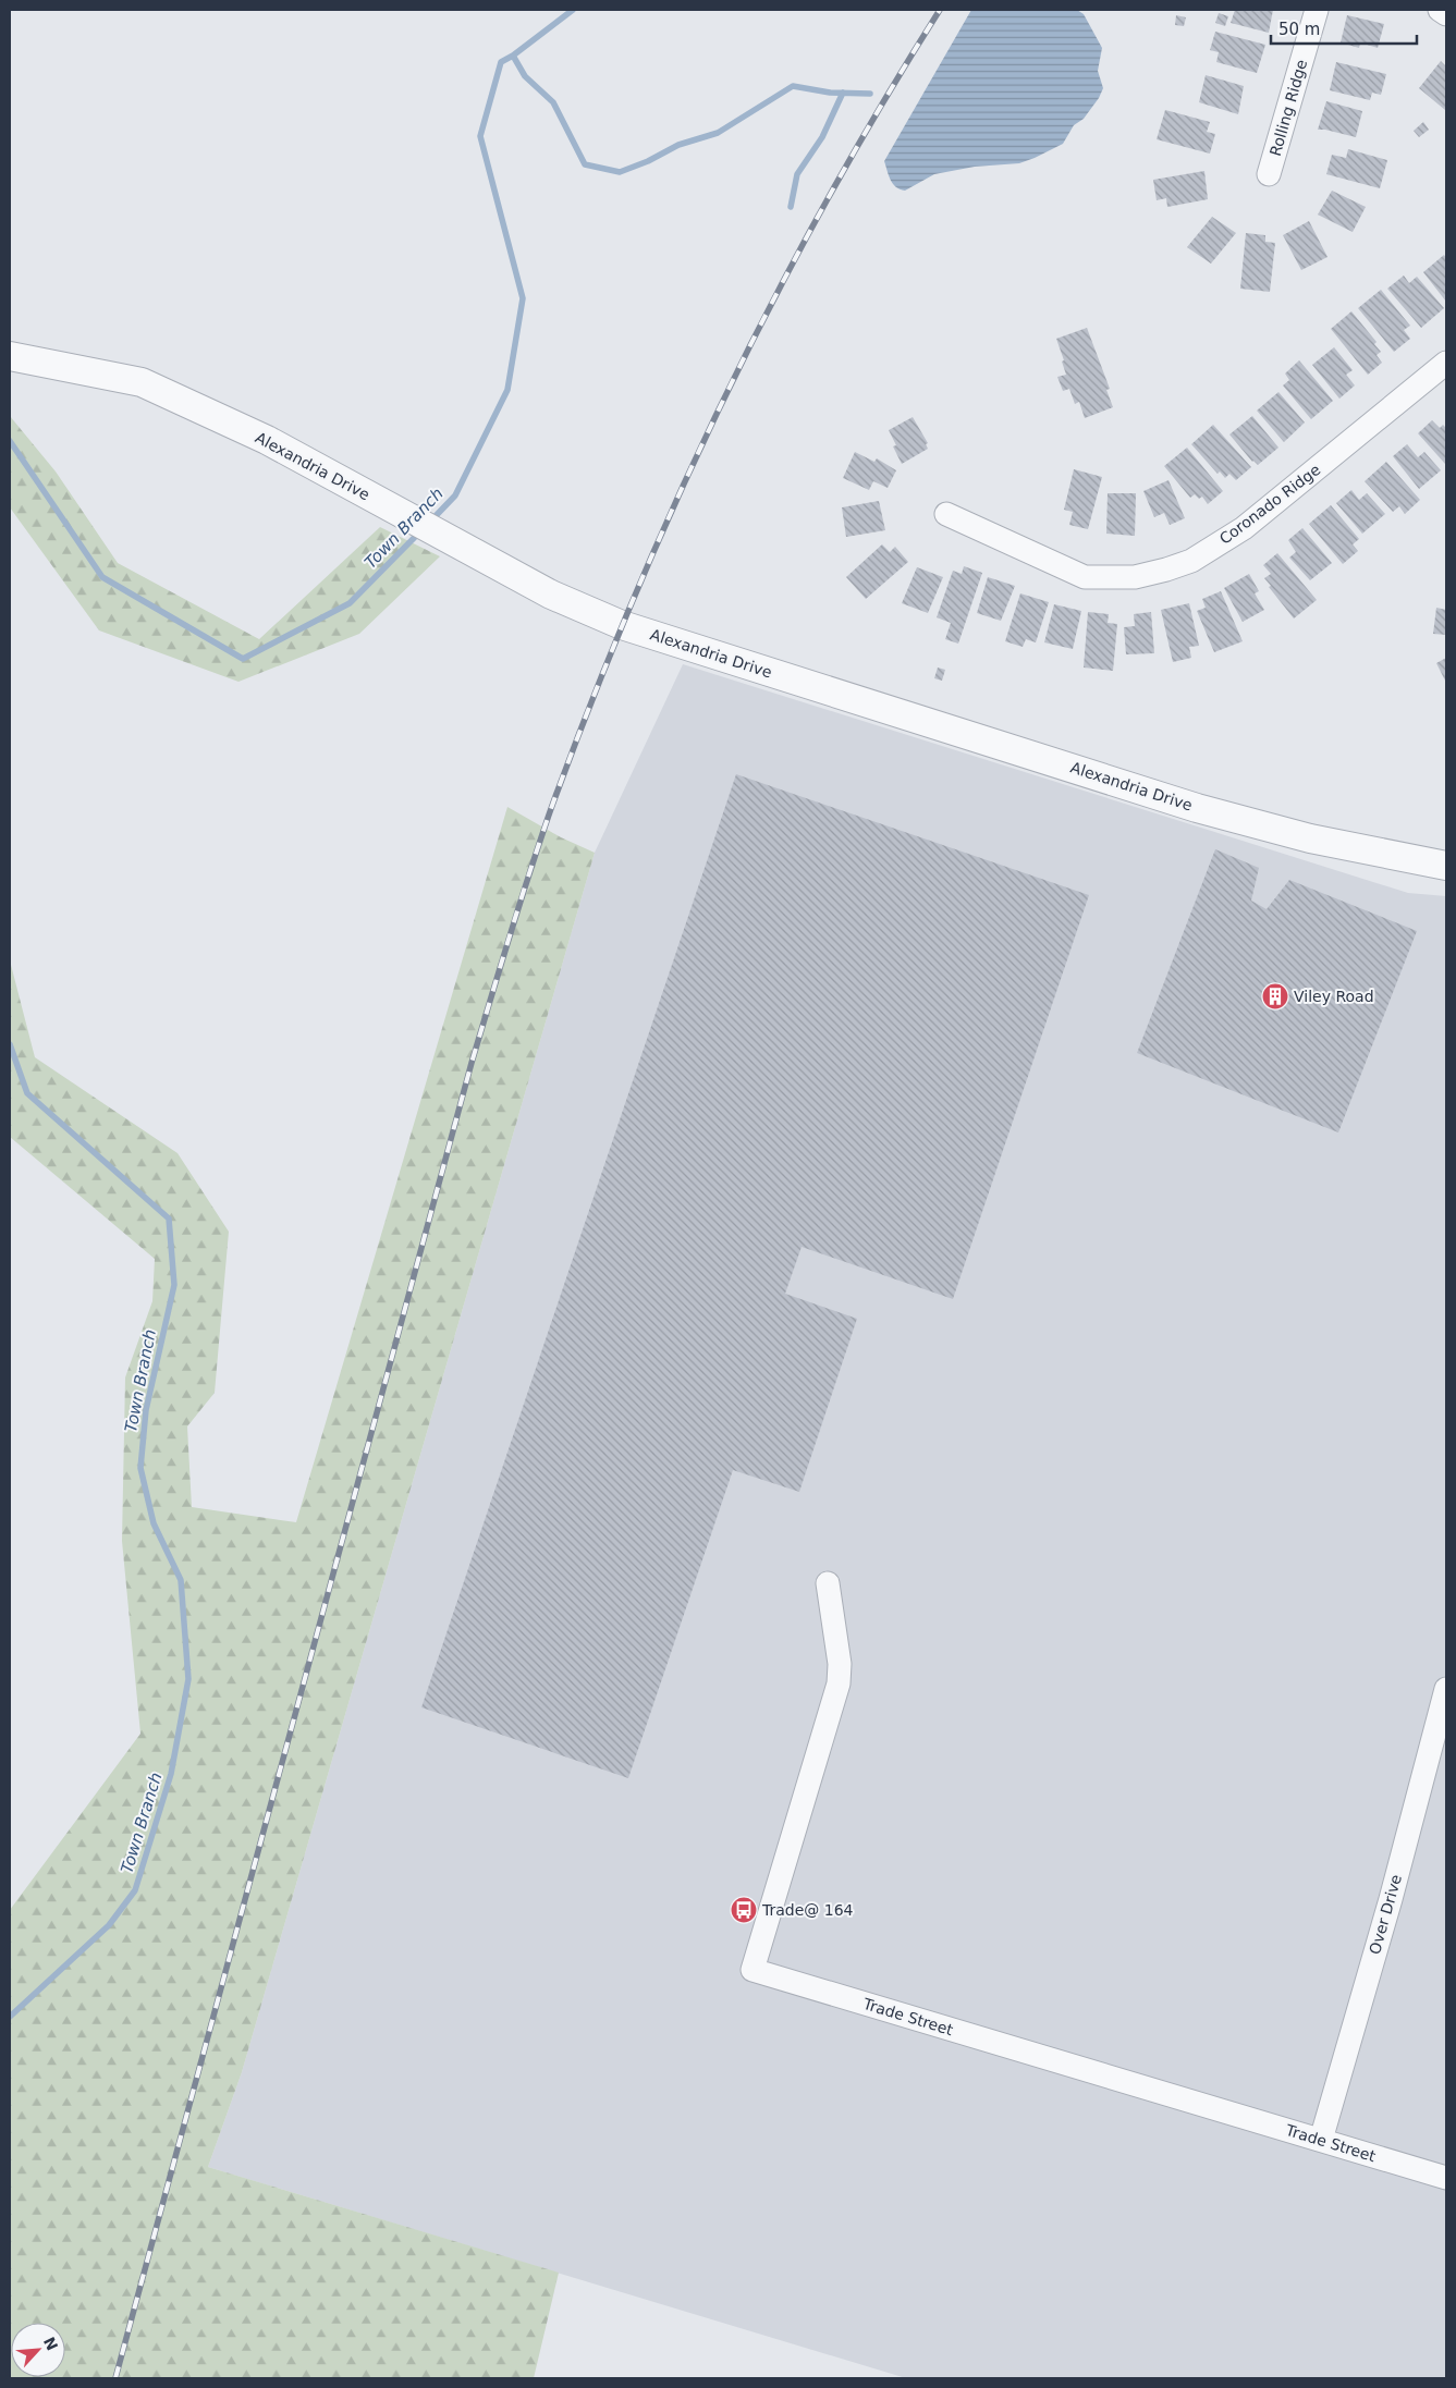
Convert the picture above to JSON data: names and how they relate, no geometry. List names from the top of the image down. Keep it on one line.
{"streets":{"street":["Rolling Ridge","Alexandria Drive","Coronado Ridge","Over Drive","Trade Street"]},"crossings":[["Over Drive","Trade Street"]],"water":["Town Branch"],"places":{"building":["Viley Road"],"bus stop":["Trade@ 164"]},"scale_bar":"50 m","north":"top right"}
